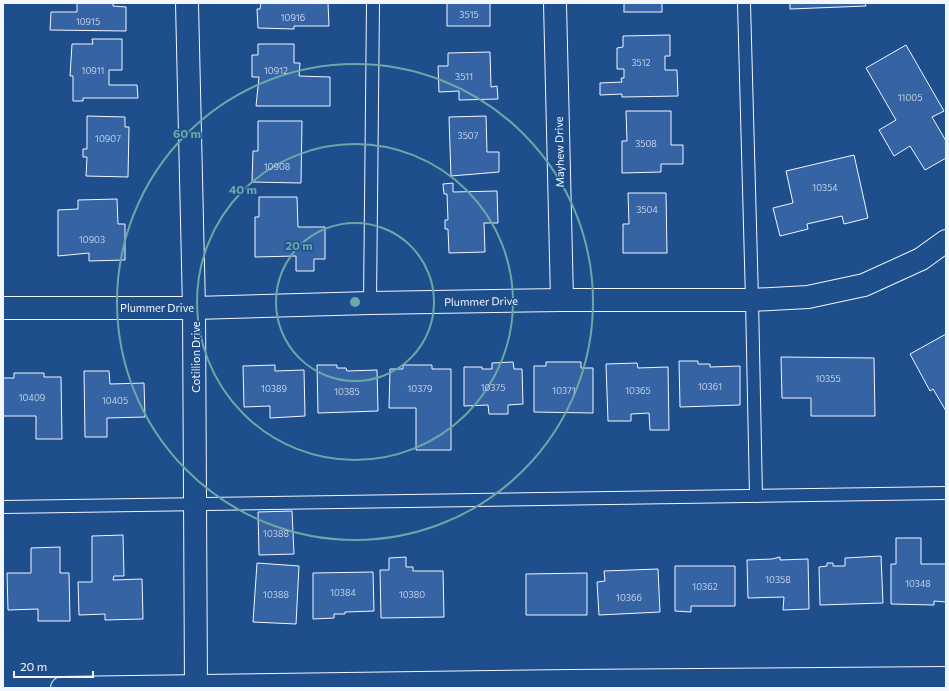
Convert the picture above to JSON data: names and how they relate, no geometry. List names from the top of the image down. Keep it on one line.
{"streets":{"street":["Mayhew Drive","Plummer Drive","Cotillion Drive"]},"crossings":[["Mayhew Drive","Plummer Drive"],["Plummer Drive","Cotillion Drive"]],"house_numbers":["3515","10916","10915","3512","10911","10912","3511","11005","3507","10907","3508","10908","10354","3504","10903","10355","10361","10375","10389","10379","10371","10365","10385","10409","10405","10388","10358","10348","10362","10384","10388","10380","10366"],"scale_bar":"20 m","rings":["60 m","40 m","20 m"]}
